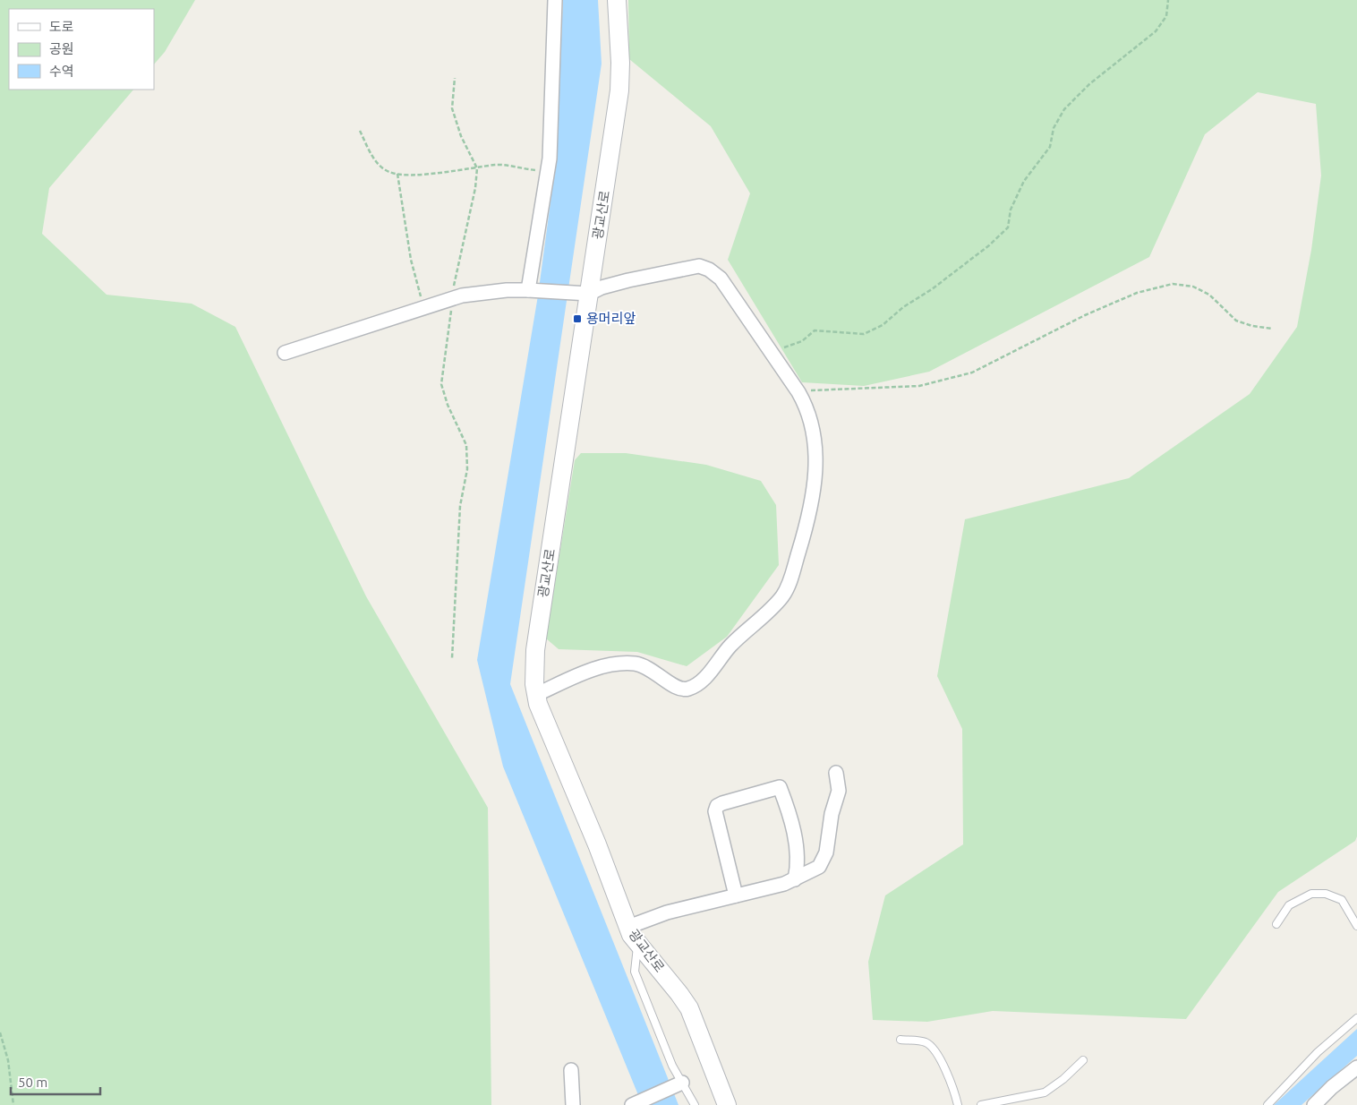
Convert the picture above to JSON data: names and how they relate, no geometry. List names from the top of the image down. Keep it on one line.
{"streets":{"street":["광교산로"]},"places":{"transit":["용머리앞"]},"legend":["도로","공원","수역"],"scale_bar":"50 m"}
